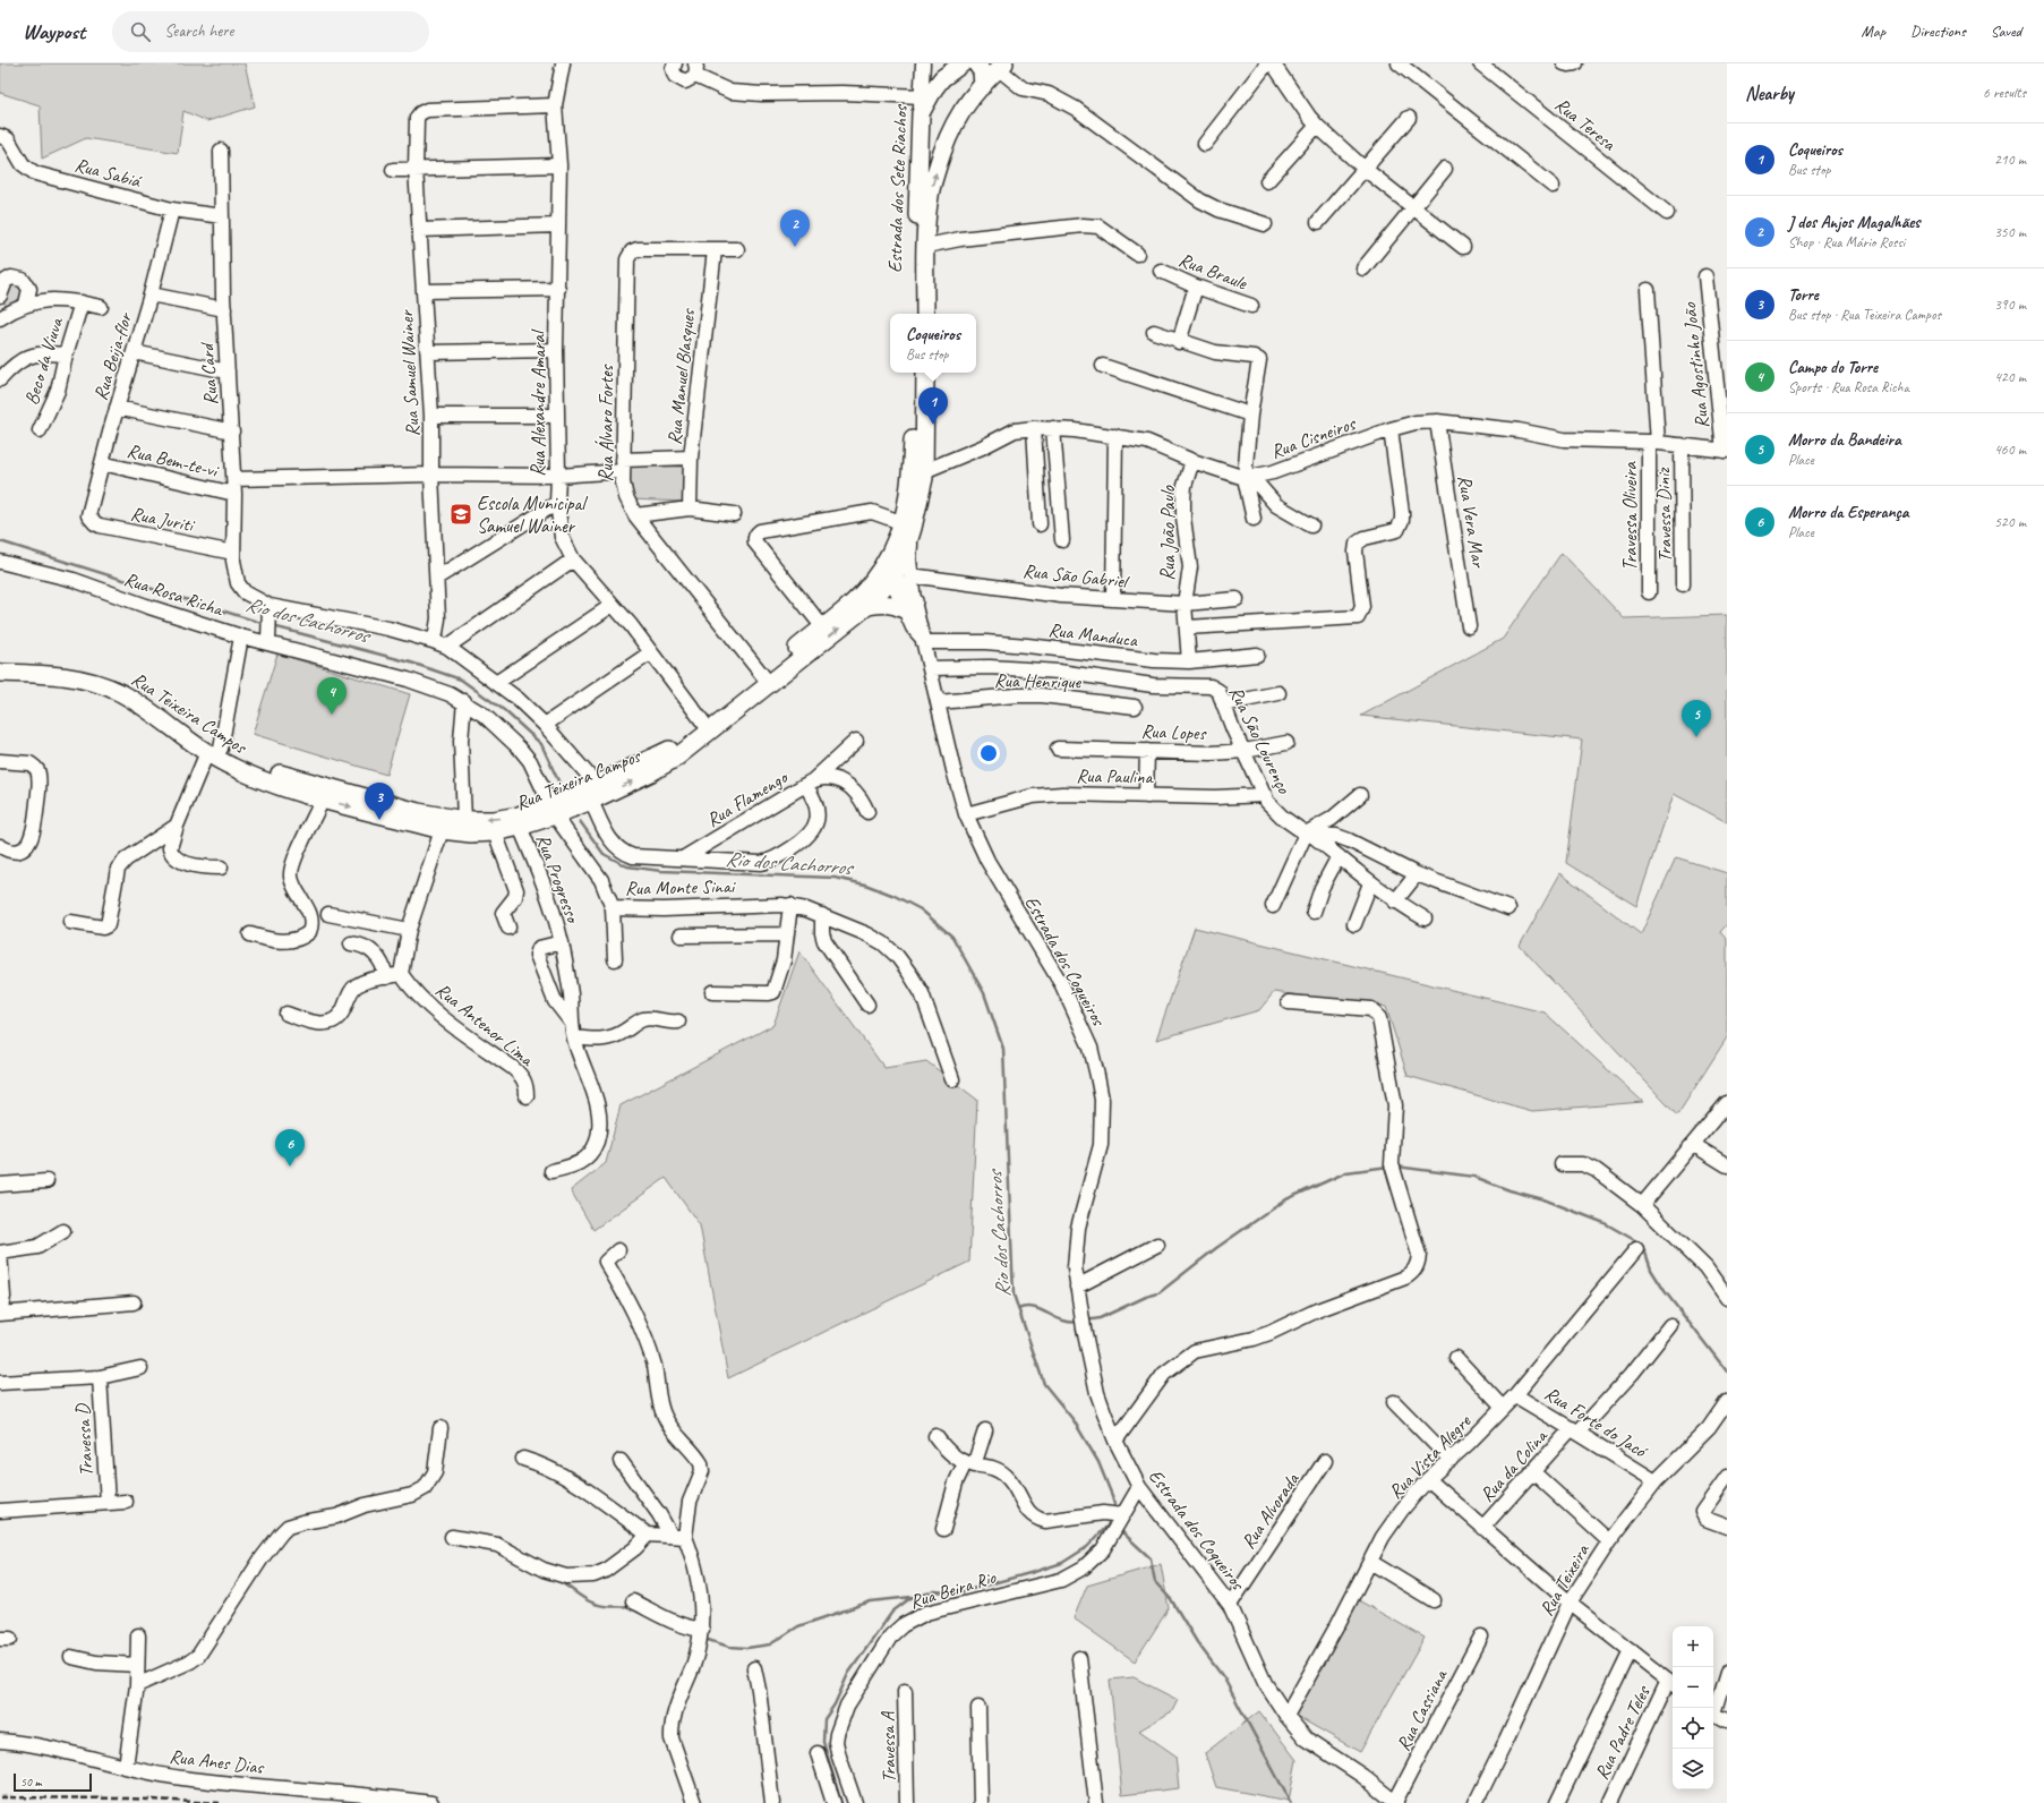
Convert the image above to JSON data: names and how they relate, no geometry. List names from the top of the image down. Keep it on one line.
{"streets":{"main road":["Estrada dos Sete Riachos","Rua Teixeira Campos"],"street":["Rua Teresa","Rua Sabiá","Rua Braule","Rua Beija-flor","Beco da Viuva","Rua Agostinho João","Rua Samuel Wainer","Rua Card","Rua Manuel Blasques","Rua Alexandre Amaral","Rua Álvaro Fortes","Rua Cisneiros","Rua Bem-te-vi","Travessa Diniz","Travessa Oliveira","Rua Juriti","Rua Vera Mar","Rua João Paulo","Rua São Gabriel","Rua Rosa Richa","Rua Manduca","Rua Henrique","Rua Lopes","Rua São Lourenço","Rua Paulina","Rua Flamengo","Rua Progresso","Rua Monte Sinai","Estrada dos Coqueiros","Rua Antenor Lima","Rua Forte do Jacó","Travessa D","Rua Vista Alegre","Rua da Colina","Rua Alvorada","Rua Teixeira","Rua Beira Rio","Rua Cassiana","Rua Padre Teles","Travessa A","Rua Anes Dias"]},"crossings":[["Rua Sabiá","Rua Beija-flor"],["Rua Sabiá","Rua Card"],["Rua Beija-flor","Rua Bem-te-vi"],["Rua Beija-flor","Rua Juriti"],["Rua Agostinho João","Rua Cisneiros"],["Rua Samuel Wainer","Rua Alexandre Amaral"],["Rua Samuel Wainer","Rua Rosa Richa"],["Rua Card","Rua Bem-te-vi"],["Rua Card","Rua Juriti"],["Rua Card","Rua Rosa Richa"],["Rua Manuel Blasques","Rua Álvaro Fortes"],["Rua Alexandre Amaral","Rua Teixeira Campos"],["Rua Álvaro Fortes","Rua Teixeira Campos"],["Rua Cisneiros","Travessa Diniz"],["Rua Cisneiros","Travessa Oliveira"],["Rua Cisneiros","Rua Vera Mar"],["Rua João Paulo","Rua São Gabriel"],["Rua João Paulo","Rua Manduca"],["Rua São Gabriel","Estrada dos Coqueiros"],["Rua Rosa Richa","Rua Teixeira Campos"],["Rua Rosa Richa","Rua Flamengo"],["Rua Rosa Richa","Rua Monte Sinai"],["Rua Manduca","Estrada dos Coqueiros"],["Rua Henrique","Estrada dos Coqueiros"],["Rua Teixeira Campos","Rua Flamengo"],["Rua Teixeira Campos","Rua Progresso"],["Rua Teixeira Campos","Estrada dos Coqueiros"],["Rua Lopes","Rua São Lourenço"],["Rua São Lourenço","Rua Paulina"],["Rua São Lourenço","Estrada dos Coqueiros"],["Rua Paulina","Estrada dos Coqueiros"],["Estrada dos Coqueiros","Rua Vista Alegre"],["Estrada dos Coqueiros","Rua Alvorada"],["Estrada dos Coqueiros","Rua Beira Rio"],["Estrada dos Coqueiros","Rua Cassiana"],["Rua Forte do Jacó","Rua Vista Alegre"],["Rua Forte do Jacó","Rua da Colina"],["Rua Forte do Jacó","Rua Teixeira"]],"water":["Rio dos Cachorros"],"places":{"school or university":["Escola Municipal Samuel Wainer"]},"scale_bar":"50 m","page":{"header":"Waypost","search":"Search here","nav":["Map","Directions","Saved"],"heading":["Nearby","6 results"],"list":[{"mark":"1","name":"Coqueiros","note":"Bus stop","value":"210 m"},{"mark":"2","name":"J dos Anjos Magalhães","note":"Shop · Rua Mário Rossi","value":"350 m"},{"mark":"3","name":"Torre","note":"Bus stop · Rua Teixeira Campos","value":"390 m"},{"mark":"4","name":"Campo do Torre","note":"Sports · Rua Rosa Richa","value":"420 m"},{"mark":"5","name":"Morro da Bandeira","note":"Place","value":"460 m"},{"mark":"6","name":"Morro da Esperança","note":"Place","value":"520 m"}],"pins":["2","1","4","5","3","6"],"popup":["Coqueiros","Bus stop"],"map_buttons":["+","−"],"scale":"50 m"}}
